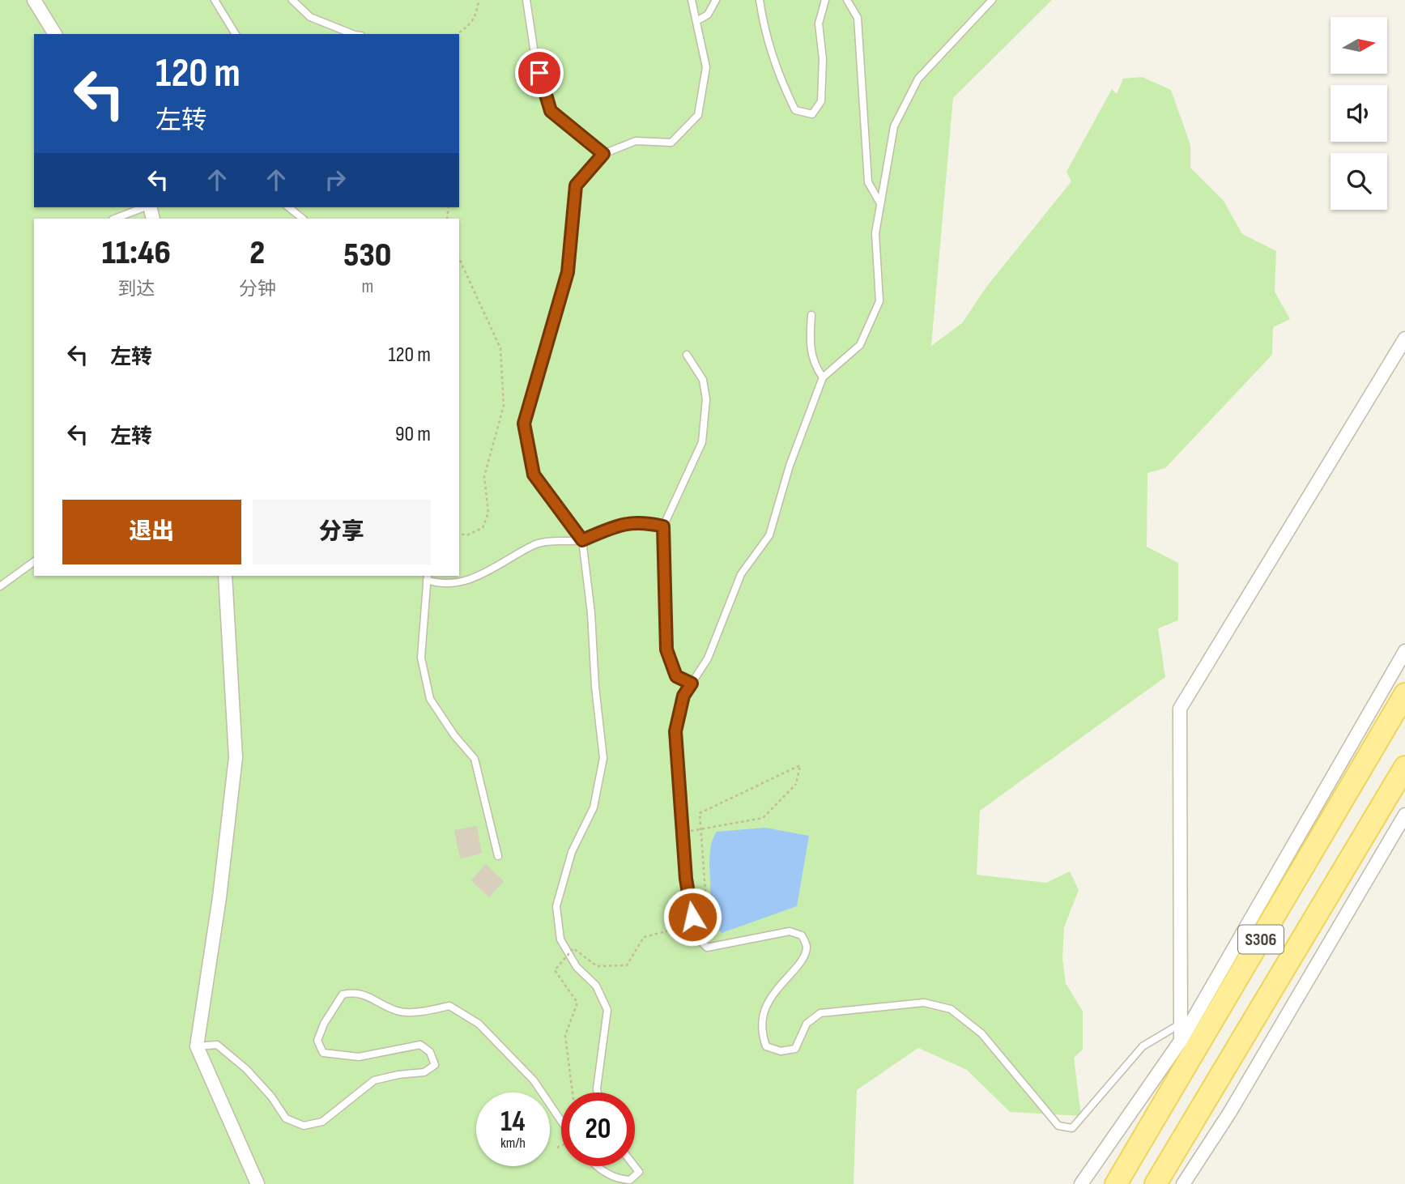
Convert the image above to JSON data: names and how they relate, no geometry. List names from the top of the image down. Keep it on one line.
{"streets":{"main road":["S306"]},"north":"right","page":{"turn":["120 m","左转"],"eta":["11:46","到达","2","分钟","530","m"],"list":[{"name":"左转","value":"120 m"},{"name":"左转","value":"90 m"}],"buttons":["退出","分享"],"speed":"14 km/h","limit":"20"}}
